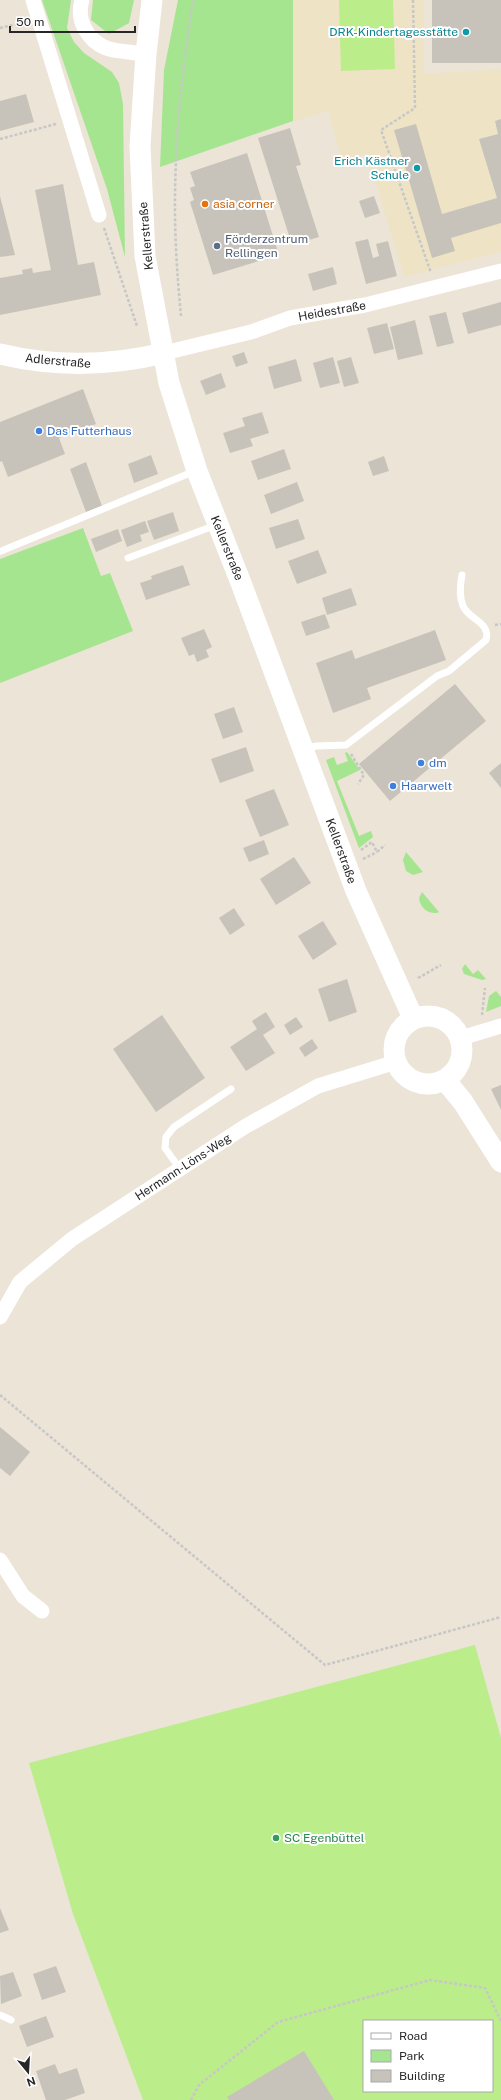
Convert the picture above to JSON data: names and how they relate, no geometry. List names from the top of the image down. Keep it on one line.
{"streets":{"main road":["Kellerstraße","Adlerstraße"],"street":["Heidestraße","Hermann-Löns-Weg"]},"crossings":[["Kellerstraße","Heidestraße"],["Kellerstraße","Adlerstraße"],["Kellerstraße","Hermann-Löns-Weg"],["Heidestraße","Adlerstraße"]],"places":["DRK-Kindertagesstätte","Erich Kästner Schule","asia corner","Förderzentrum Rellingen","Das Futterhaus","dm","Haarwelt","SC Egenbüttel"],"legend":["Road","Park","Building"],"scale_bar":"50 m","north":"bottom"}
